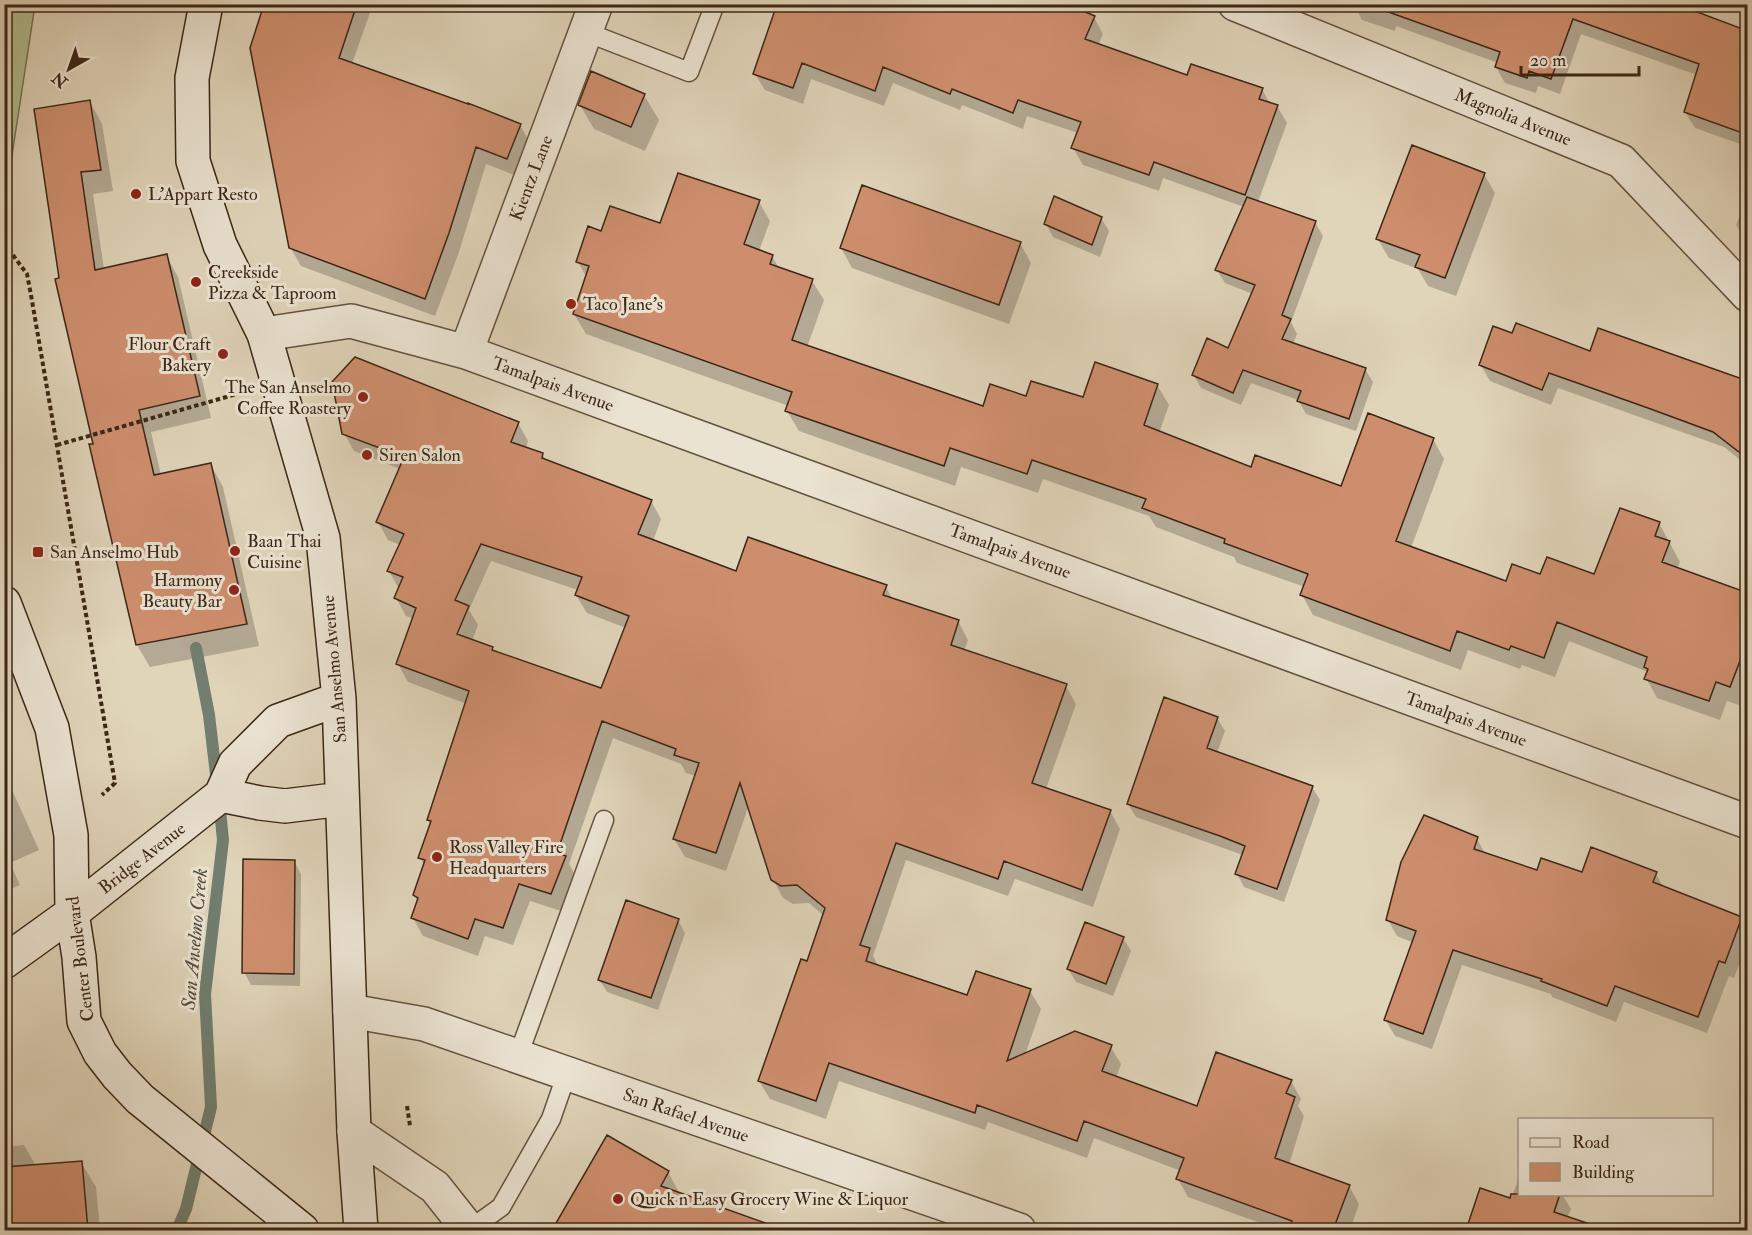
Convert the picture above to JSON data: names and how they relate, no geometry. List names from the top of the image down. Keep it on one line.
{"streets":{"street":["Magnolia Avenue","Kientz Lane","Tamalpais Avenue","San Anselmo Avenue","Bridge Avenue","Center Boulevard","San Rafael Avenue"]},"crossings":[["Kientz Lane","Tamalpais Avenue"],["Tamalpais Avenue","San Anselmo Avenue"],["San Anselmo Avenue","Bridge Avenue"],["San Anselmo Avenue","San Rafael Avenue"],["Bridge Avenue","Center Boulevard"]],"water":["San Anselmo Creek"],"places":{"other":["L'Appart Resto","Creekside Pizza & Taproom","Taco Jane's","Flour Craft Bakery","The San Anselmo Coffee Roastery","Siren Salon","Baan Thai Cuisine","Harmony Beauty Bar","Ross Valley Fire Headquarters","Quick n Easy Grocery Wine & Liquor"],"transit":["San Anselmo Hub"]},"legend":["Road","Building"],"scale_bar":"20 m","north":"bottom left"}
